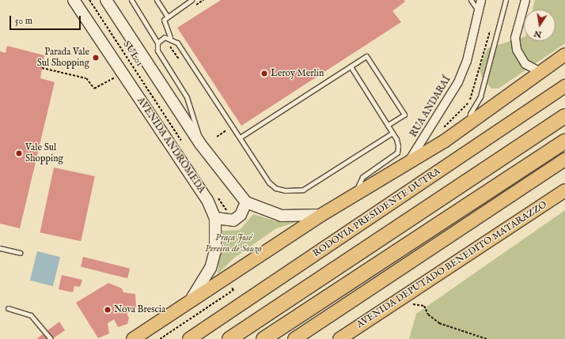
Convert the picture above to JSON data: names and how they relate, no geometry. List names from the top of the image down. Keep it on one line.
{"streets":{"main road":["AVENIDA ANDRÔMEDA","RODOVIA PRESIDENTE DUTRA","AVENIDA DEPUTADO BENEDITO MATARAZZO"],"street":["RUA ANDARAÍ"],"path":["SUL01"]},"parks":["Praça José Pereira de Souza"],"places":["Parada Vale Sul Shopping","Leroy Merlin","Vale Sul Shopping","Nova Brescia"],"scale_bar":"50 m","north":"bottom"}
